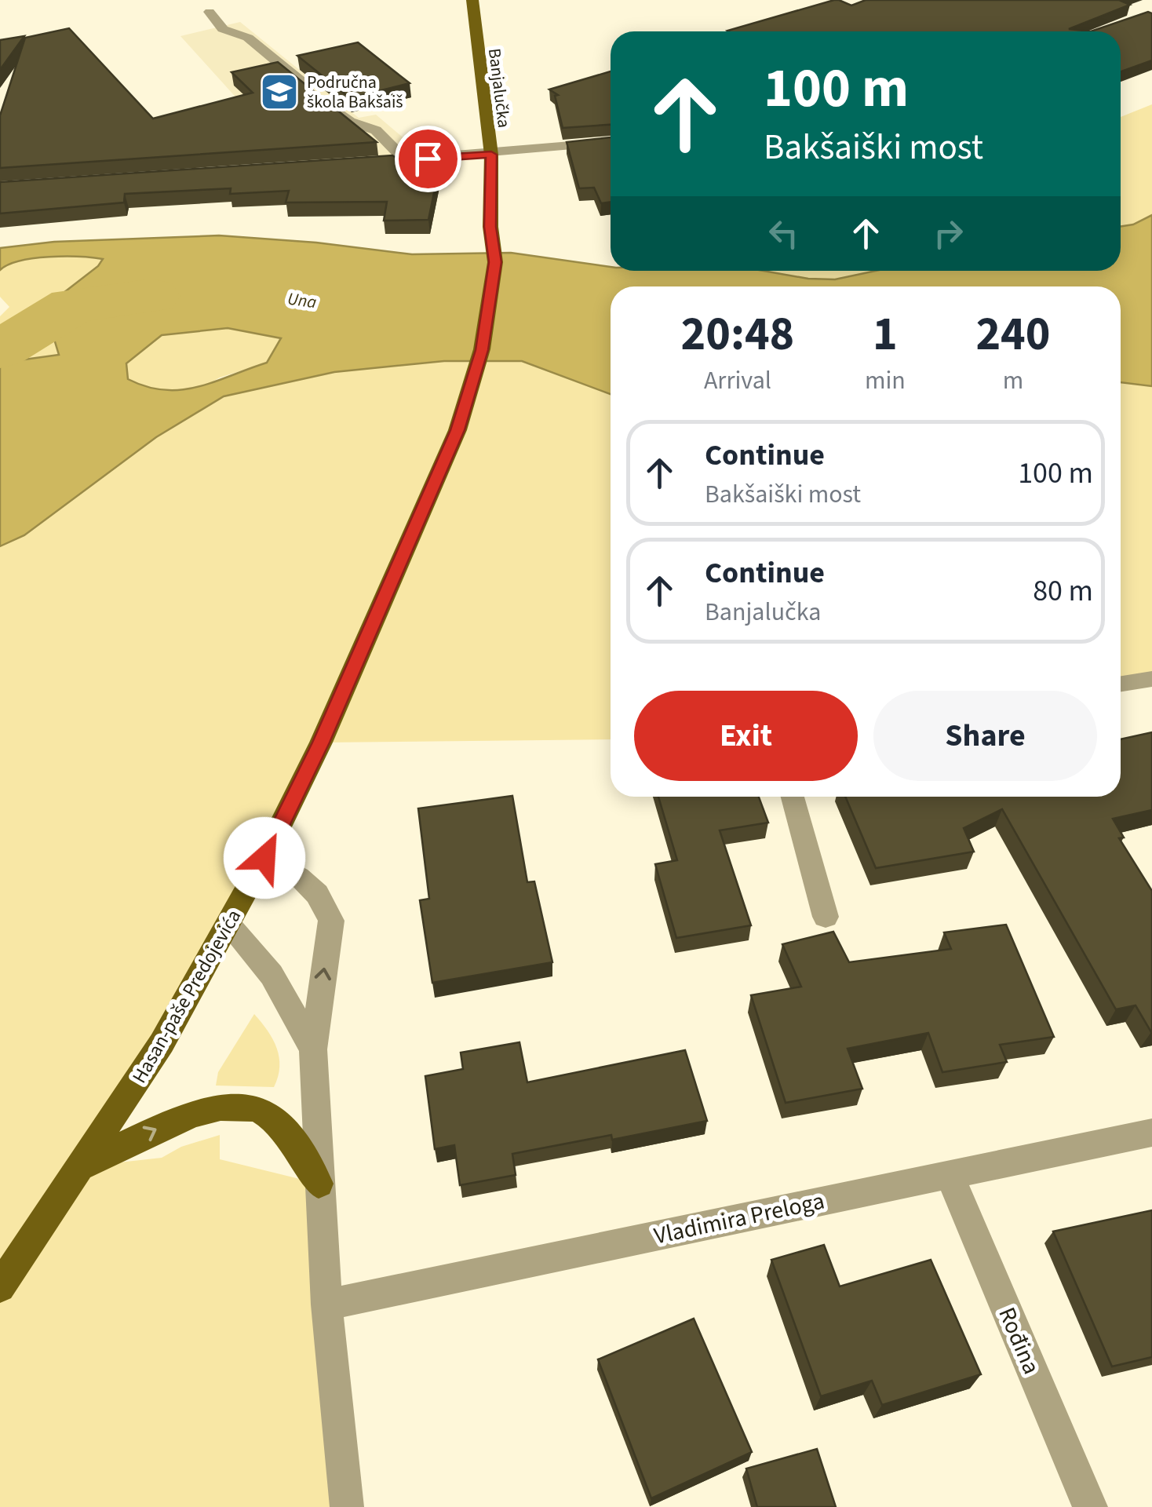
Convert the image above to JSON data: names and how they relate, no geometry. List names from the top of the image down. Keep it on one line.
{"streets":{"main road":["Banjalučka","Hasan-paše Predojevića"],"street":["Vladimira Preloga","Rođina"]},"crossings":[["Banjalučka","Hasan-paše Predojevića"],["Vladimira Preloga","Rođina"]],"water":["Una"],"places":{"school or university":["Područna škola Bakšaiš"]},"page":{"turn":["100 m","Bakšaiški most"],"eta":["20:48","Arrival","1","min","240","m"],"list":[{"name":"Continue","note":"Bakšaiški most","value":"100 m"},{"name":"Continue","note":"Banjalučka","value":"80 m"}],"buttons":["Exit","Share"]}}
